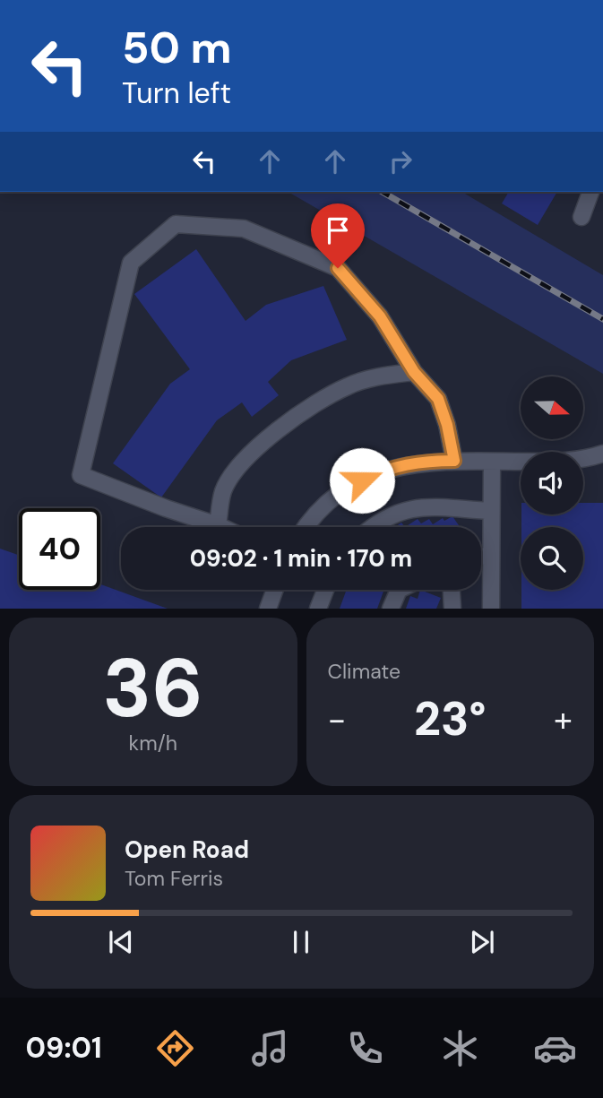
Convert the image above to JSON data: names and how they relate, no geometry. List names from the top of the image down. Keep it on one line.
{"north":"right","page":{"turn":["50 m","Turn left"],"limit":"40","trip":"09:02 · 1 min · 170 m","tile":[["36","km/h"],"Climate"],"heat":["−","23°","+"],"song":["Open Road","Tom Ferris"],"tabs":"09:01"}}
